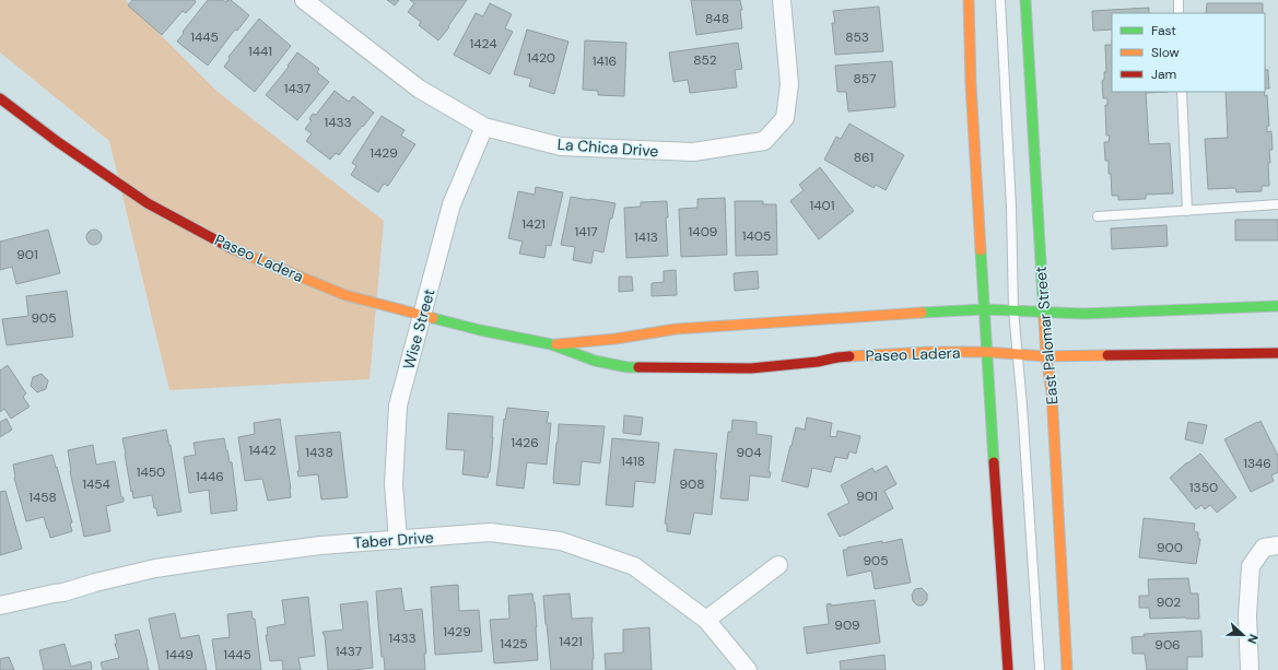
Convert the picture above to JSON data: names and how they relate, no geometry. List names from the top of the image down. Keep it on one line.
{"streets":{"main road":["Paseo Ladera","East Palomar Street"],"street":["La Chica Drive","Wise Street","Taber Drive"]},"crossings":[["La Chica Drive","Wise Street"],["Paseo Ladera","Wise Street"],["Paseo Ladera","East Palomar Street"],["Wise Street","Taber Drive"]],"house_numbers":["848","1445","853","1424","1441","1420","852","1416","857","1437","1433","1429","861","1401","1421","1417","1409","1405","1413","901","905","1426","1442","1438","904","1418","1346","1450","1446","1454","908","1350","901","1458","900","905","902","909","1429","1433","1421","1425","906","1437","1449","1445"],"legend":["Fast","Slow","Jam"],"north":"right"}
